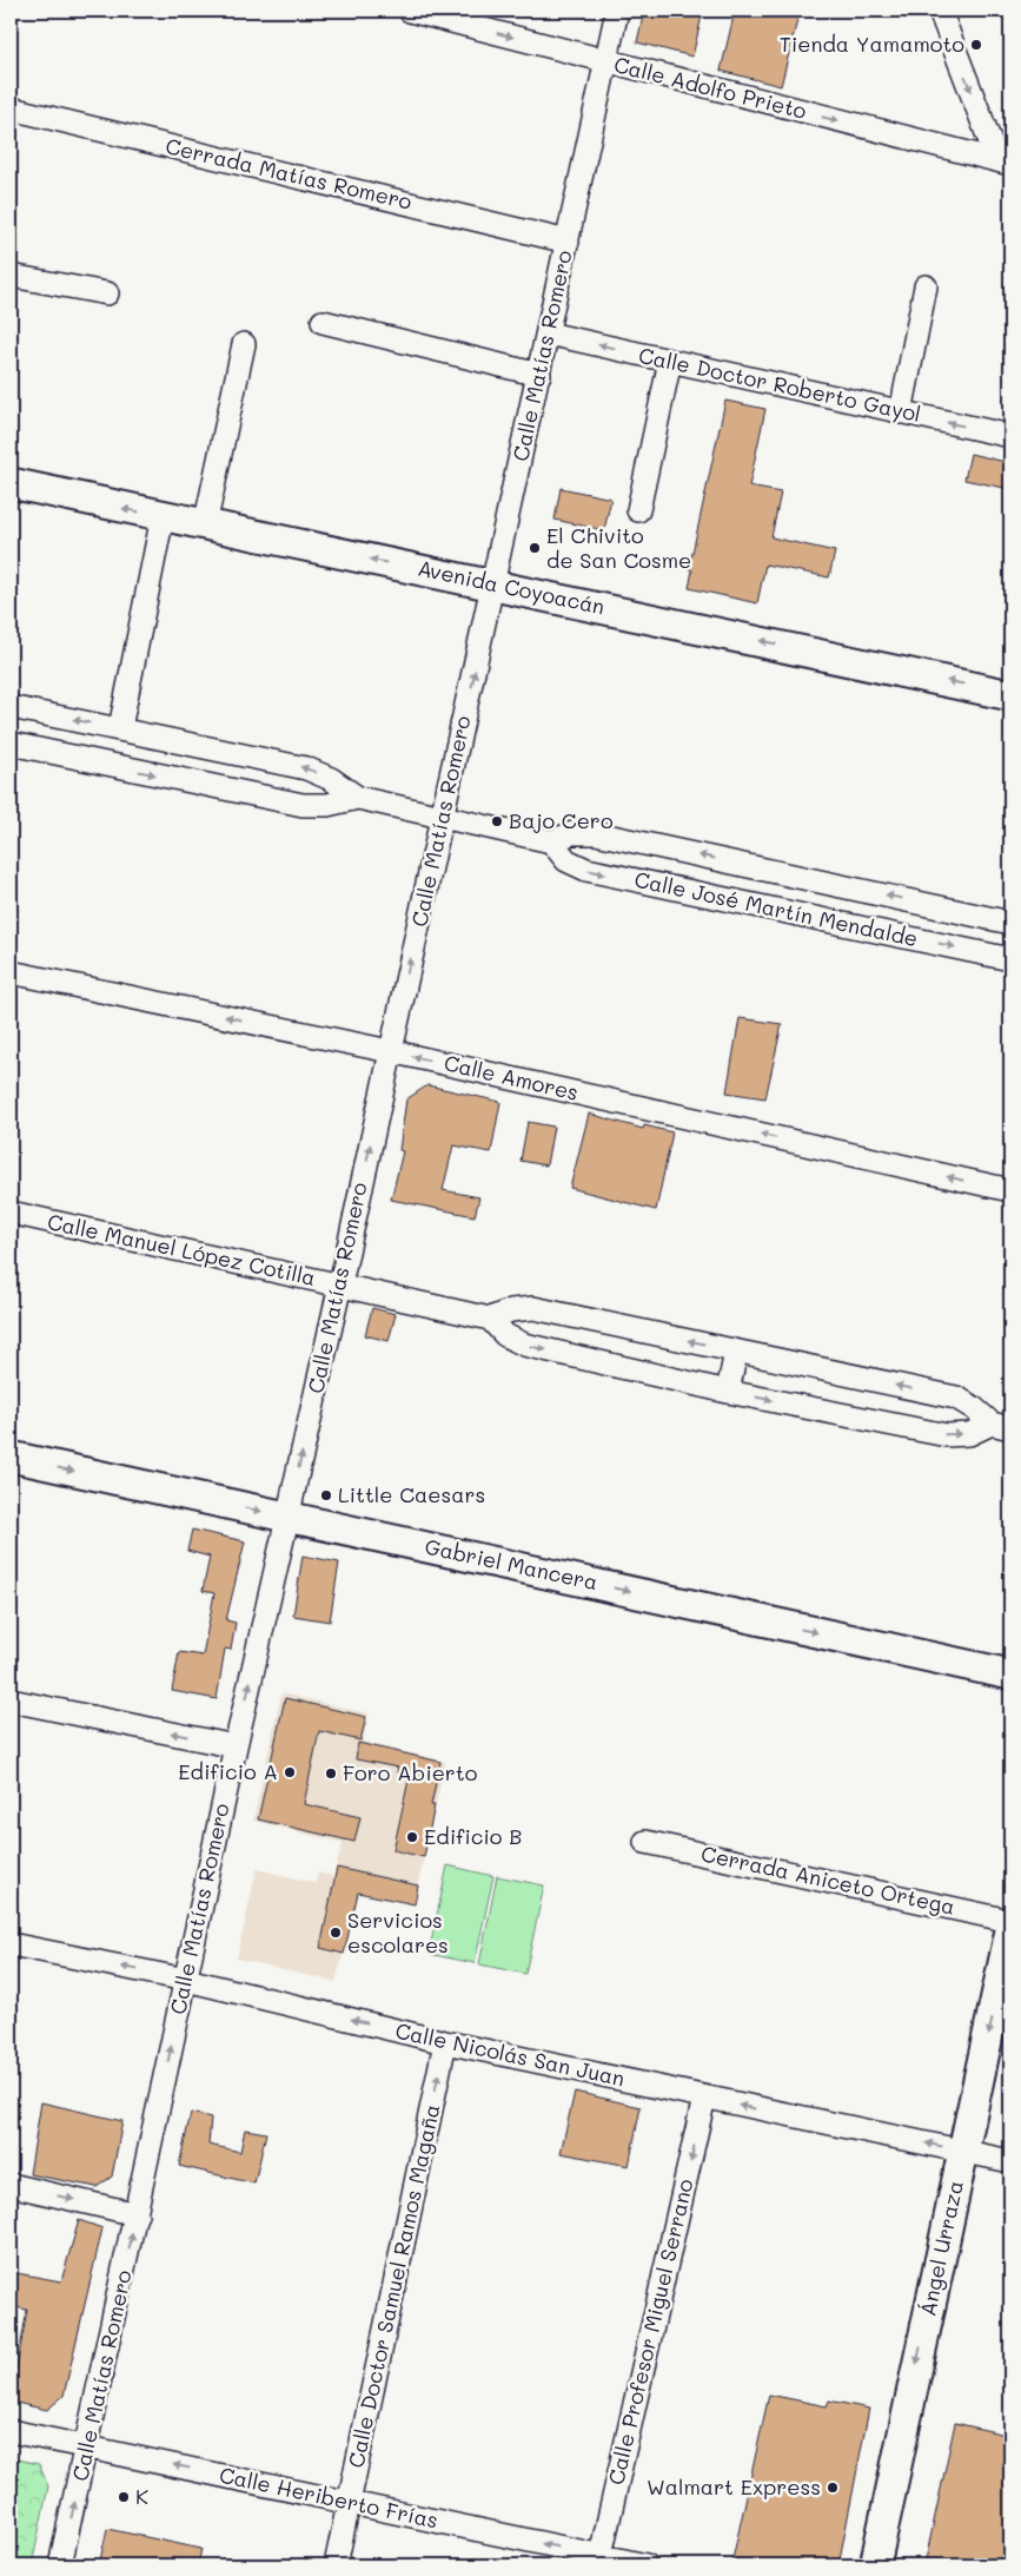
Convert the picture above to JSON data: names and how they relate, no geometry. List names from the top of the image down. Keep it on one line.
{"streets":{"main road":["Avenida Coyoacán","Gabriel Mancera","Ángel Urraza"],"street":["Calle Adolfo Prieto","Cerrada Matías Romero","Calle Matías Romero","Calle Doctor Roberto Gayol","Calle José Martín Mendalde","Calle Amores","Calle Manuel López Cotilla","Cerrada Aniceto Ortega","Calle Nicolás San Juan","Calle Doctor Samuel Ramos Magaña","Calle Profesor Miguel Serrano","Calle Heriberto Frías"]},"crossings":[["Calle Adolfo Prieto","Calle Matías Romero"],["Cerrada Matías Romero","Calle Matías Romero"],["Calle Matías Romero","Calle Doctor Roberto Gayol"],["Calle Matías Romero","Avenida Coyoacán"],["Calle Matías Romero","Calle José Martín Mendalde"],["Calle Matías Romero","Calle Amores"],["Calle Matías Romero","Calle Manuel López Cotilla"],["Calle Matías Romero","Gabriel Mancera"],["Calle Matías Romero","Calle Nicolás San Juan"],["Calle Matías Romero","Calle Heriberto Frías"],["Calle Nicolás San Juan","Ángel Urraza"],["Calle Nicolás San Juan","Calle Doctor Samuel Ramos Magaña"],["Calle Nicolás San Juan","Calle Profesor Miguel Serrano"],["Calle Doctor Samuel Ramos Magaña","Calle Heriberto Frías"],["Calle Profesor Miguel Serrano","Calle Heriberto Frías"]],"one_way":["Calle Adolfo Prieto","Calle Matías Romero","Calle Doctor Roberto Gayol","Avenida Coyoacán","Calle Amores","Gabriel Mancera","Calle Nicolás San Juan","Ángel Urraza","Calle Doctor Samuel Ramos Magaña","Calle Profesor Miguel Serrano","Calle Heriberto Frías"],"places":["Tienda Yamamoto","El Chivito de San Cosme","Bajo Cero","Little Caesars","Edificio A","Foro Abierto","Edificio B","Servicios escolares","Walmart Express","K"]}
